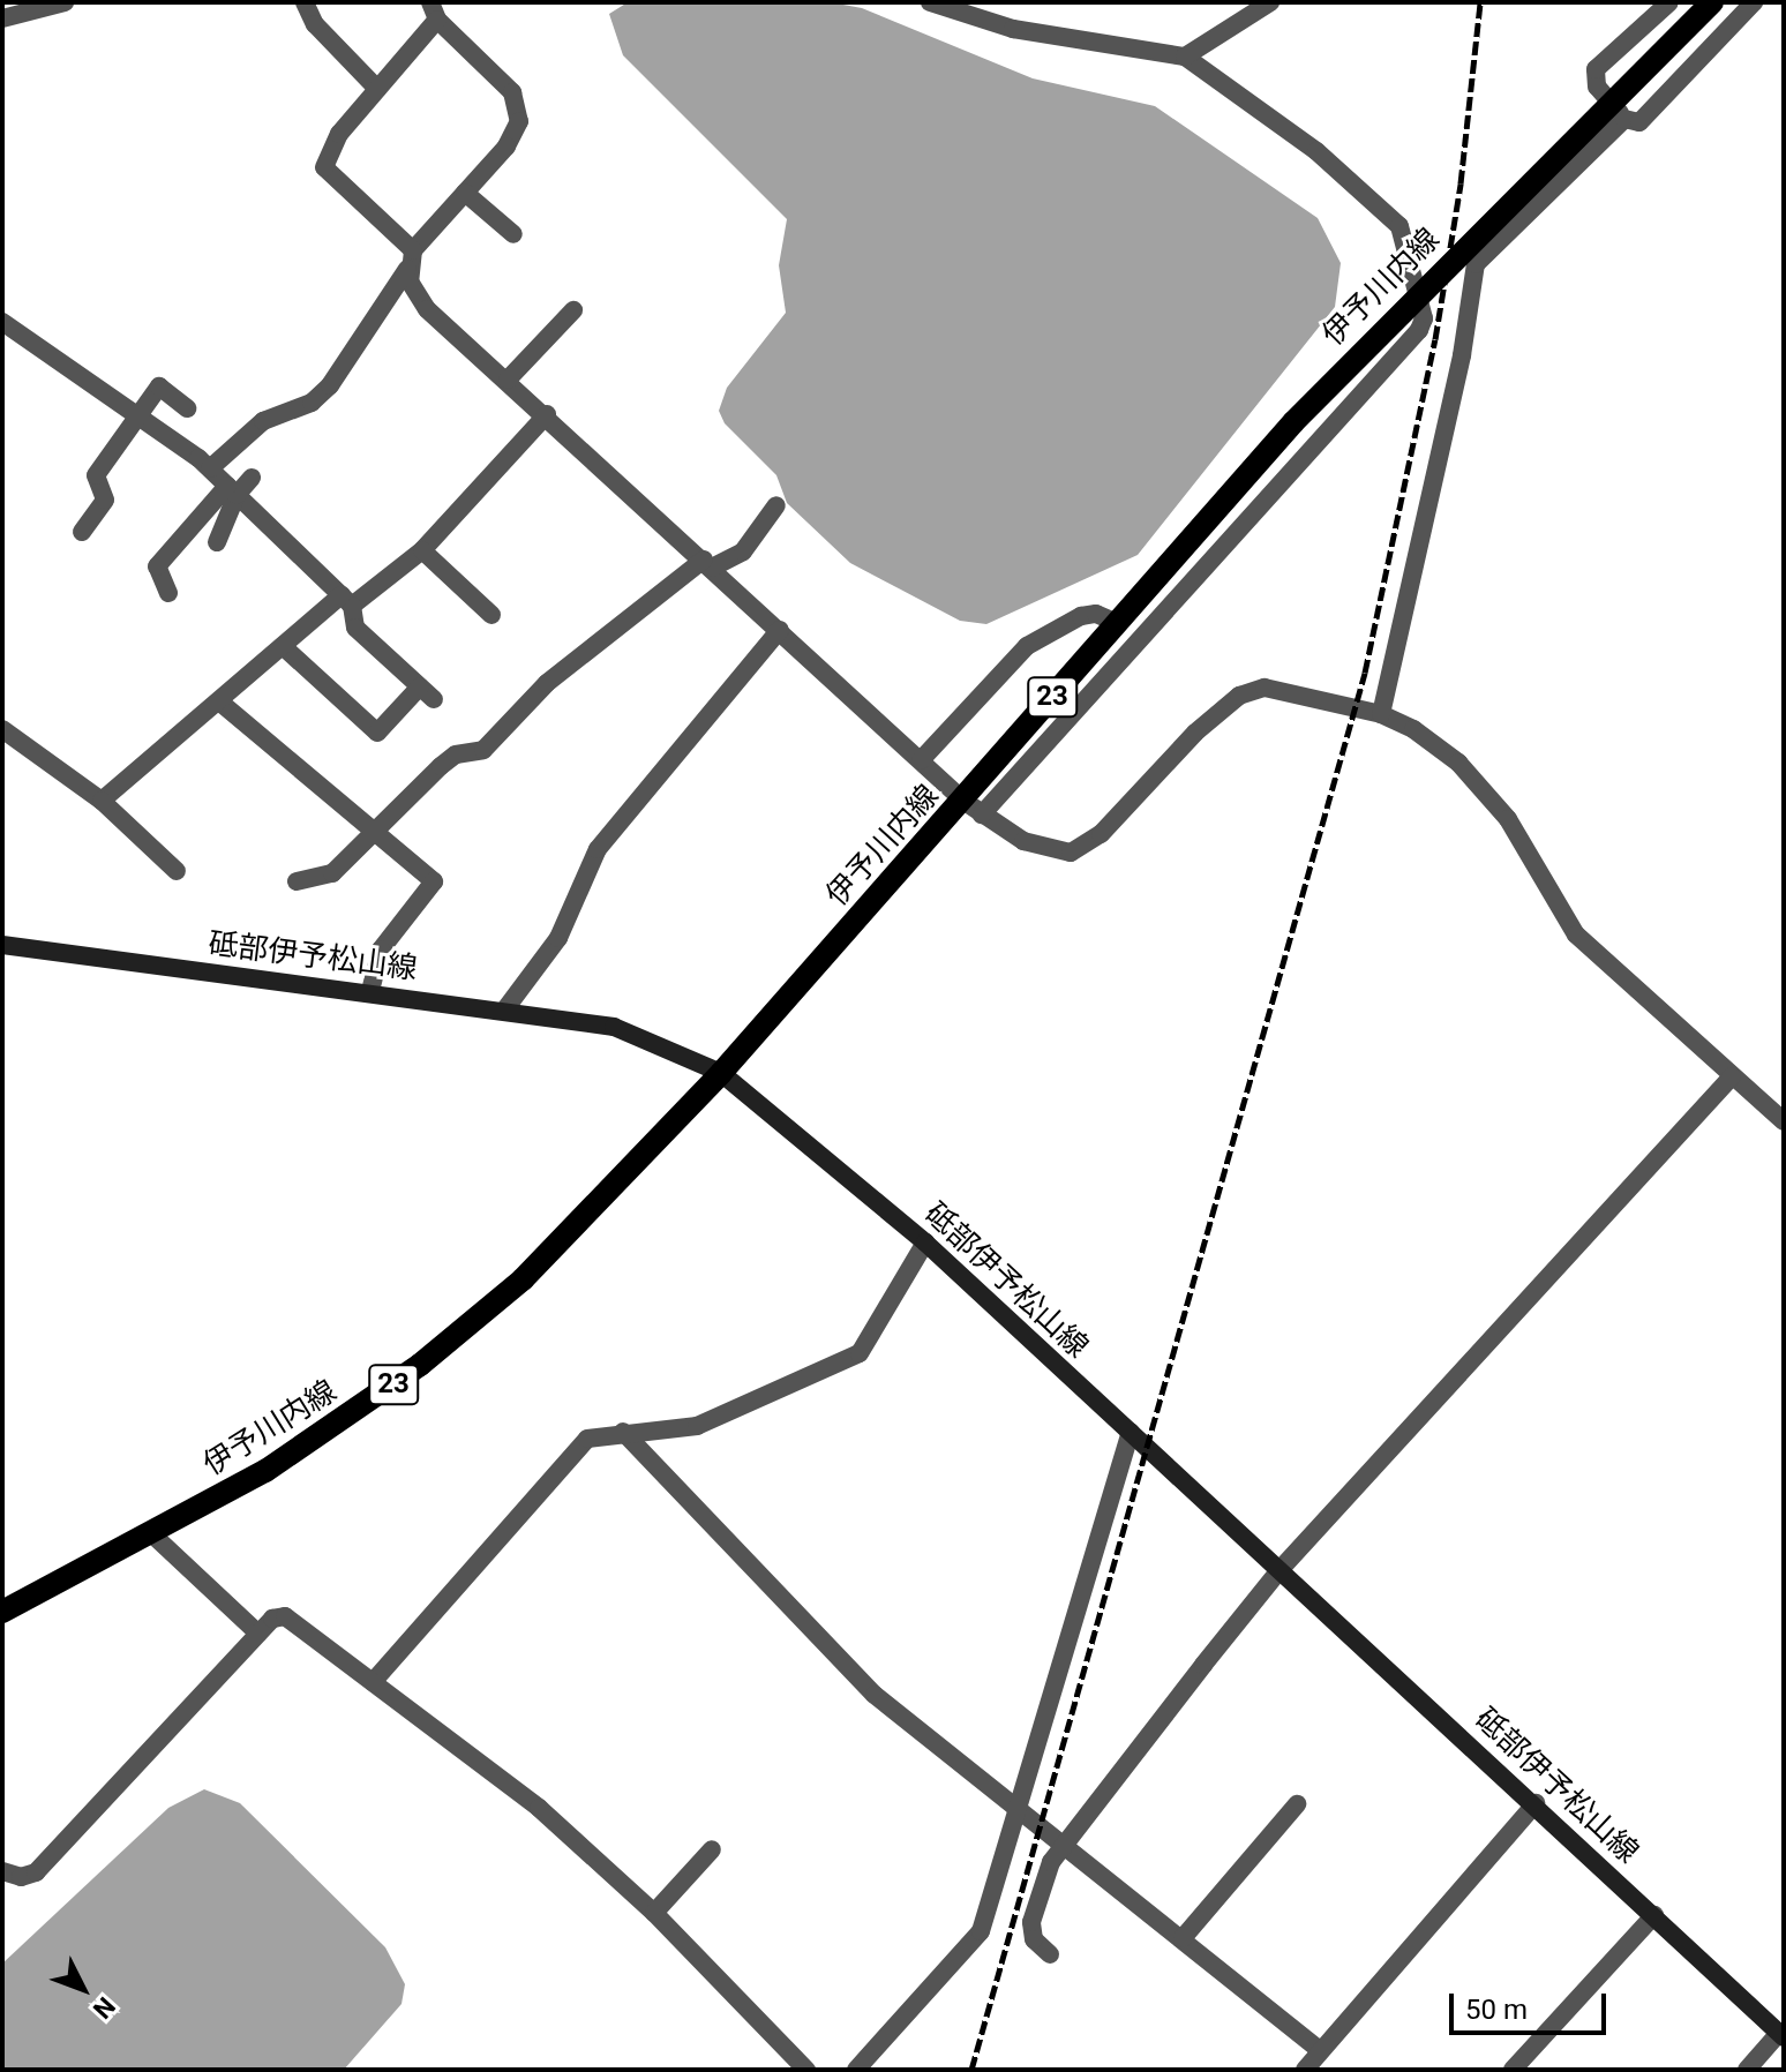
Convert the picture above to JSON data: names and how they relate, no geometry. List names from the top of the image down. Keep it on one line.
{"streets":{"main road":["伊予川内線","23","砥部伊予松山線"]},"crossings":[["伊予川内線","砥部伊予松山線"]],"scale_bar":"50 m","north":"bottom right"}
